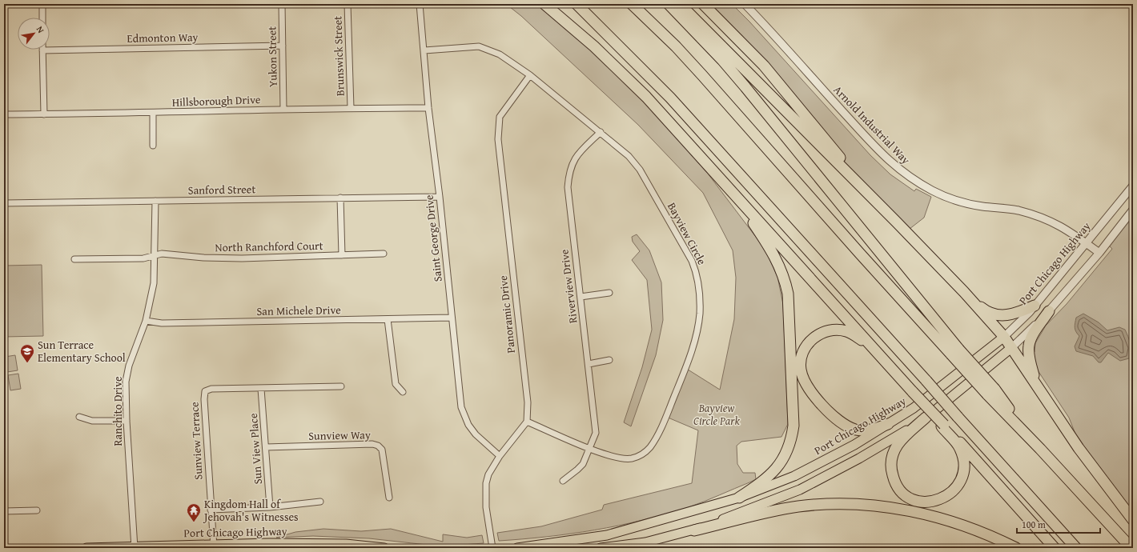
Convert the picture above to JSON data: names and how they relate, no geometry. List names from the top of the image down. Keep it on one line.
{"streets":{"main road":["Port Chicago Highway"],"street":["Edmonton Way","Brunswick Street","Yukon Street","Hillsborough Drive","Arnold Industrial Way","Sanford Street","Bayview Circle","Saint George Drive","North Ranchford Court","Riverview Drive","San Michele Drive","Panoramic Drive","Ranchito Drive","Sunview Way","Sunview Terrace","Sun View Place"]},"crossings":[["Edmonton Way","Yukon Street"],["Brunswick Street","Hillsborough Drive"],["Yukon Street","Hillsborough Drive"],["Hillsborough Drive","Saint George Drive"],["Arnold Industrial Way","Port Chicago Highway"],["Sanford Street","Saint George Drive"],["Sanford Street","Ranchito Drive"],["Bayview Circle","Saint George Drive"],["Bayview Circle","Riverview Drive"],["Bayview Circle","Panoramic Drive"],["Saint George Drive","San Michele Drive"],["North Ranchford Court","Ranchito Drive"],["Port Chicago Highway","Ranchito Drive"],["Port Chicago Highway","Sunview Terrace"],["San Michele Drive","Ranchito Drive"],["Sunview Way","Sun View Place"],["Sunview Terrace","Sun View Place"]],"parks":["Bayview Circle Park"],"places":{"school or university":["Sun Terrace Elementary School"],"temple":["Kingdom Hall of Jehovah's Witnesses"]},"scale_bar":"100 m","north":"top right"}
